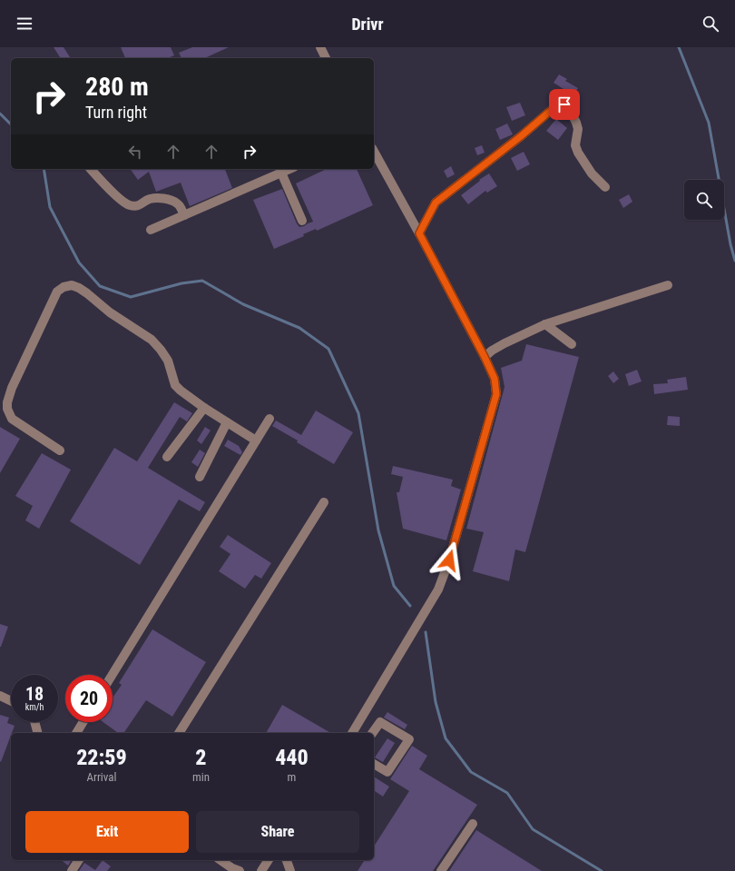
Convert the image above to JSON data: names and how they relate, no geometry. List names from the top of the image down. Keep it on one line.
{"page":{"header":"Drivr","turn":["280 m","Turn right"],"speed":"18 km/h","limit":"20","eta":["22:59","Arrival","2","min","440","m"],"buttons":["Exit","Share"]}}
